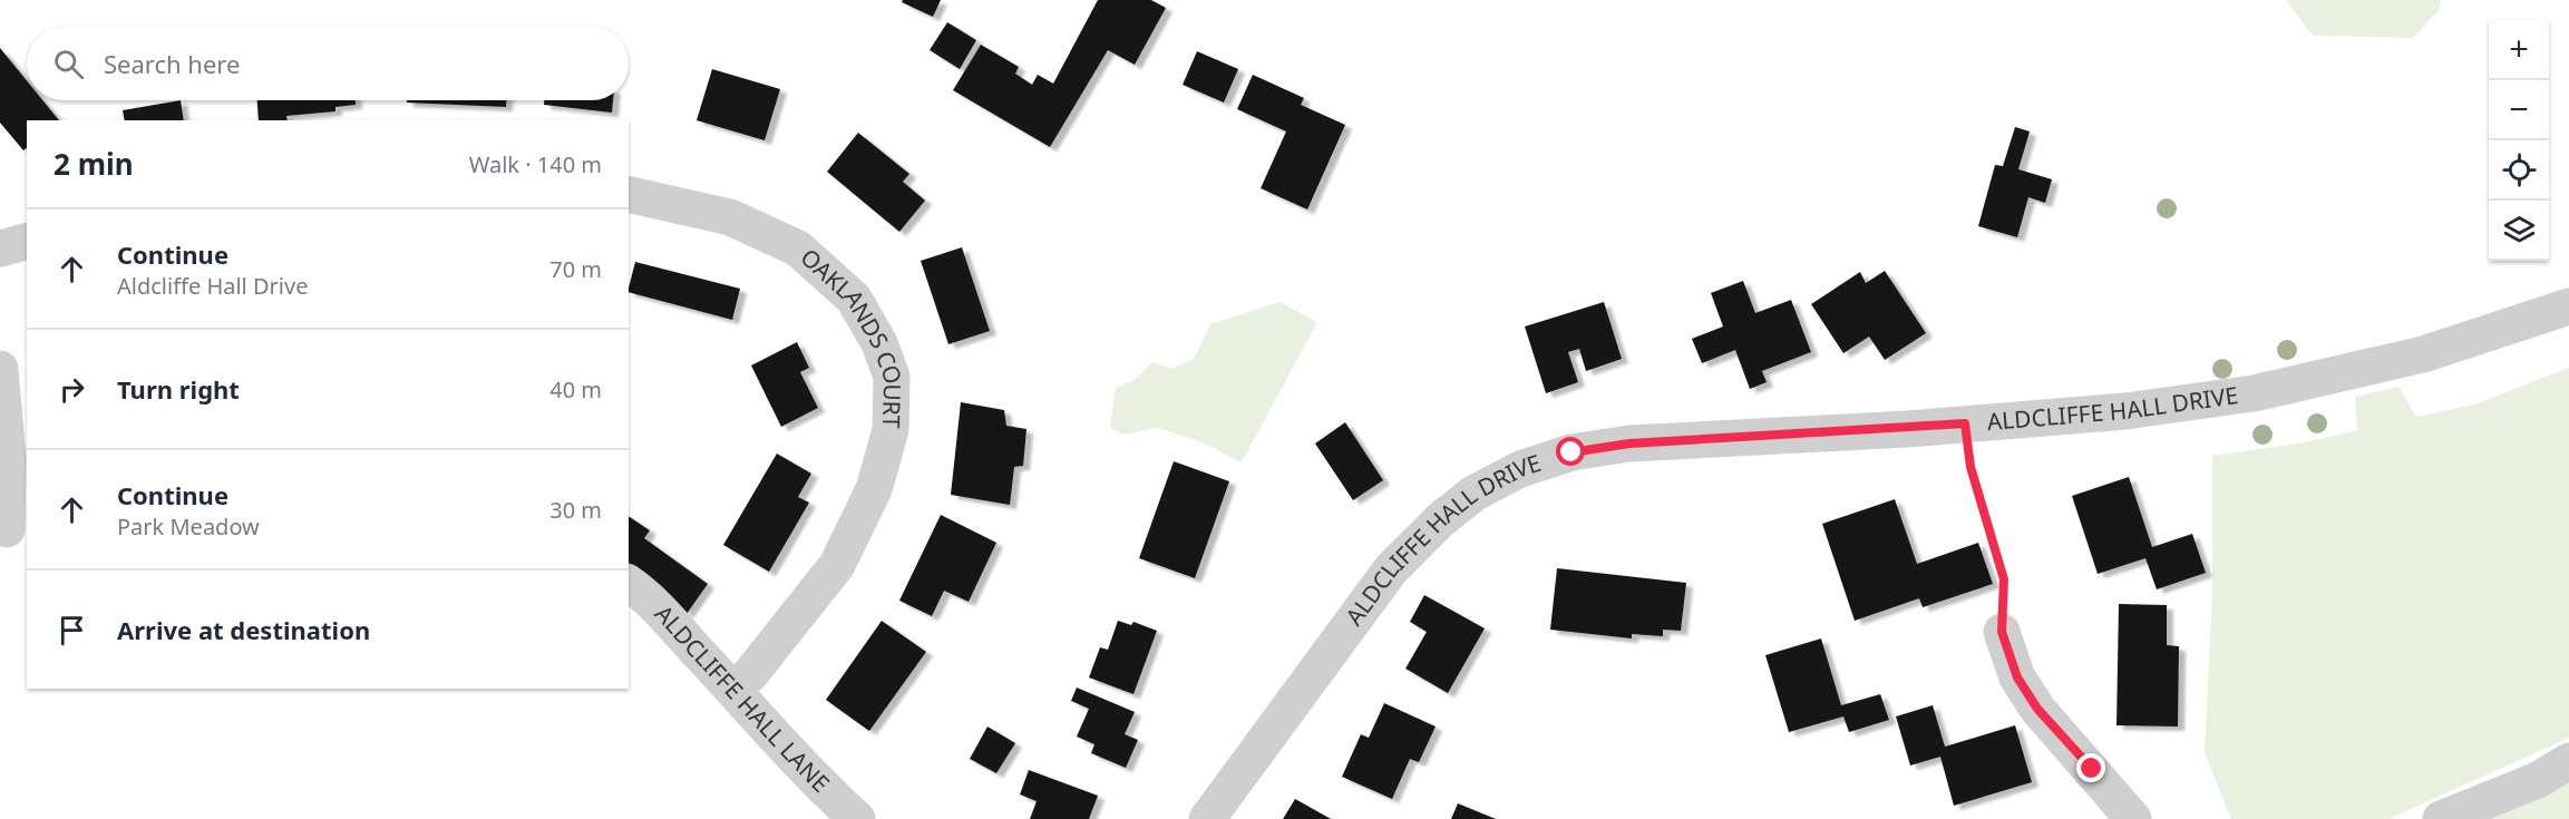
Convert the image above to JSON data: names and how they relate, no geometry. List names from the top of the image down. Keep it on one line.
{"streets":{"street":["OAKLANDS COURT","ALDCLIFFE HALL DRIVE","ALDCLIFFE HALL LANE"]},"crossings":[["OAKLANDS COURT","ALDCLIFFE HALL LANE"]],"page":{"map_buttons":["+","−"],"search":"Search here","heading":["2 min","Walk · 140 m"],"list":[["Continue","Aldcliffe Hall Drive","70 m"],["Turn right","40 m"],["Continue","Park Meadow","30 m"],"Arrive at destination"]}}
